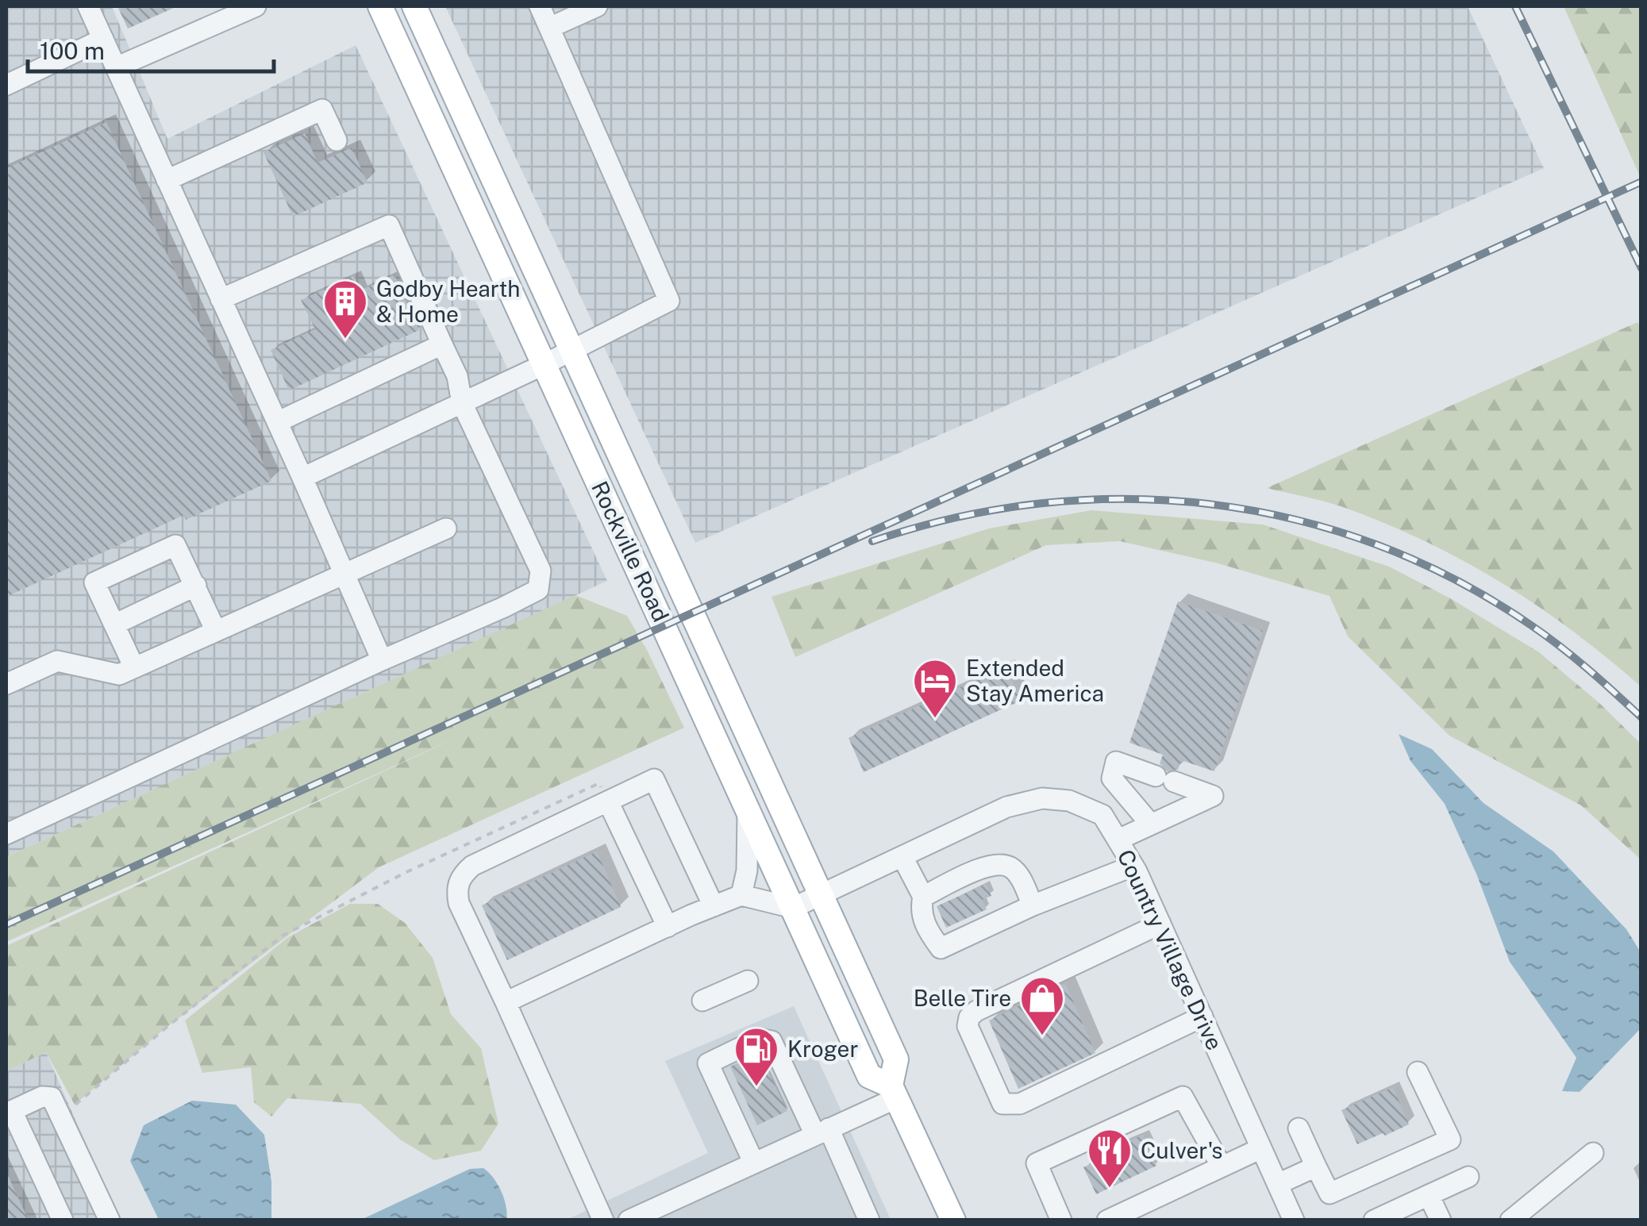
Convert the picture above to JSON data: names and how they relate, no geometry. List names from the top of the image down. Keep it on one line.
{"streets":{"main road":["Rockville Road"],"street":["Country Village Drive"]},"crossings":[["Rockville Road","Country Village Drive"]],"places":{"building":["Godby Hearth & Home"],"hotel":["Extended Stay America"],"shop":["Belle Tire"],"fuel station":["Kroger"],"restaurant":["Culver's"]},"scale_bar":"100 m"}
